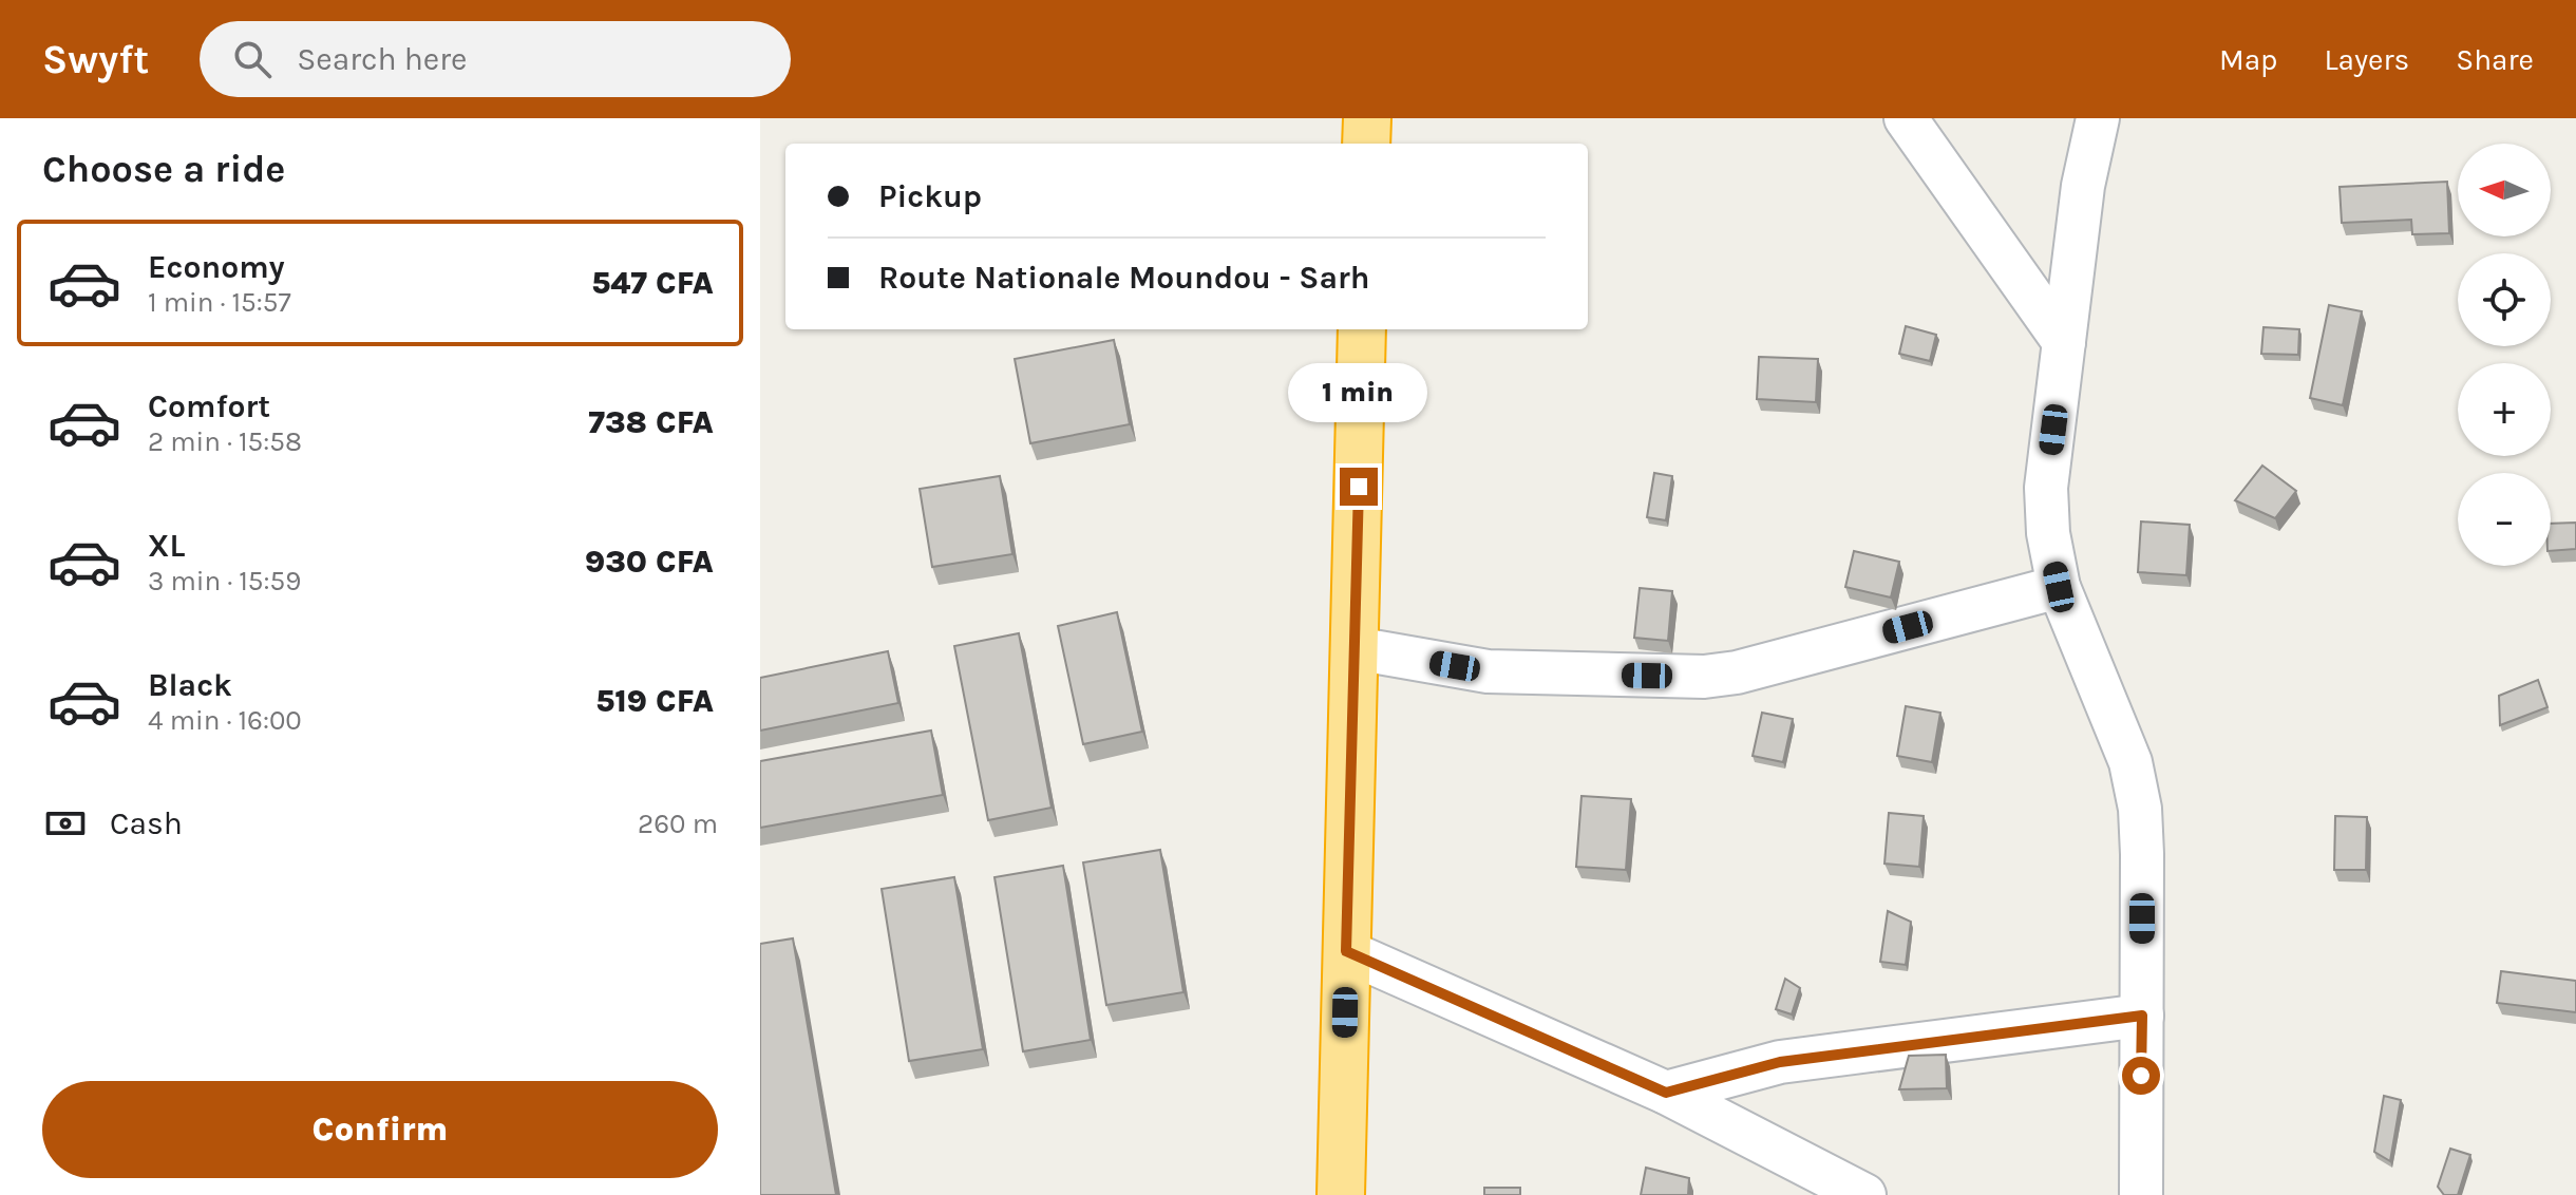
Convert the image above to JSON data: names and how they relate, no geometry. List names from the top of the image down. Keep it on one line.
{"north":"left","page":{"header":"Swyft","search":"Search here","nav":["Map","Layers","Share"],"heading":"Choose a ride","map_buttons":["+","−"],"banner":["Pickup","Route Nationale Moundou - Sarh"],"list":[{"name":"Economy","note":"1 min · 15:57","value":"547 CFA"},{"name":"Comfort","note":"2 min · 15:58","value":"738 CFA"},{"name":"XL","note":"3 min · 15:59","value":"930 CFA"},{"name":"Black","note":"4 min · 16:00","value":"519 CFA"}],"bubble":"1 min","pay":["Cash","260 m"],"buttons":"Confirm"}}
